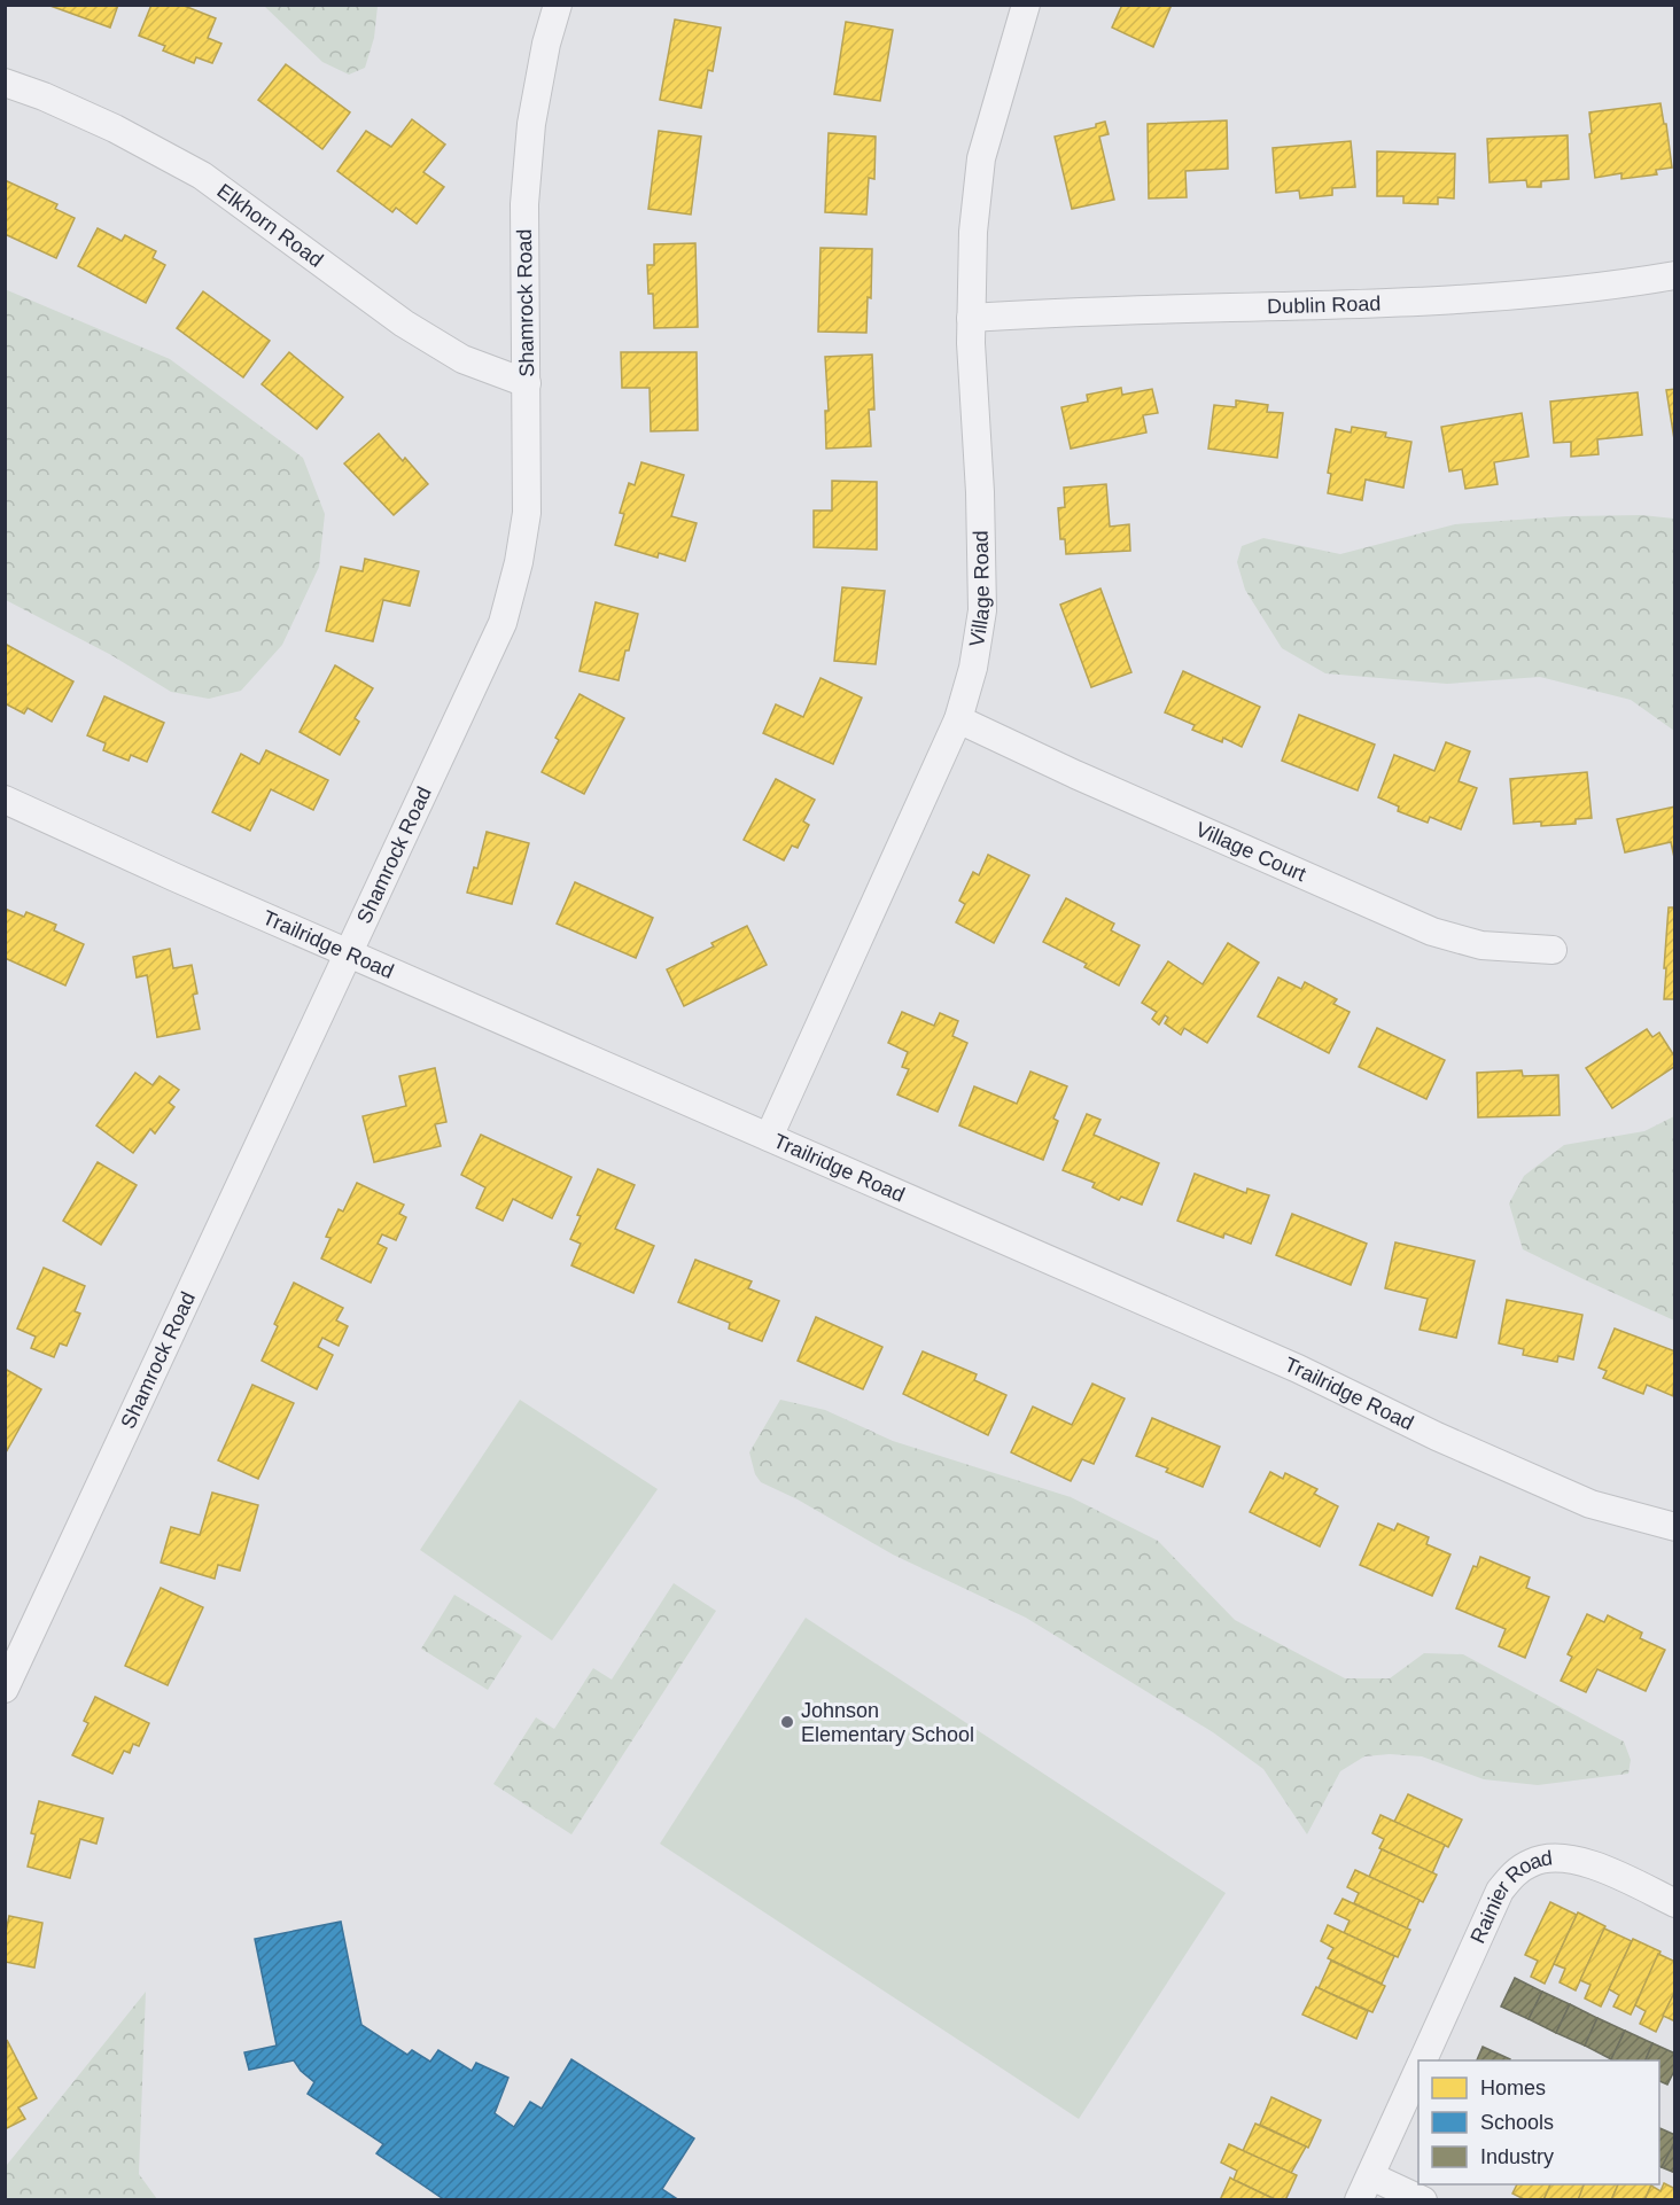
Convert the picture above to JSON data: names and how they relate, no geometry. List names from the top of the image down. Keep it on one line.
{"streets":{"street":["Elkhorn Road","Shamrock Road","Dublin Road","Village Road","Village Court","Trailridge Road","Rainier Road"]},"crossings":[["Elkhorn Road","Shamrock Road"],["Shamrock Road","Trailridge Road"],["Dublin Road","Village Road"],["Village Road","Village Court"],["Village Road","Trailridge Road"]],"places":["Johnson Elementary School"],"legend":["Homes","Schools","Industry"]}
